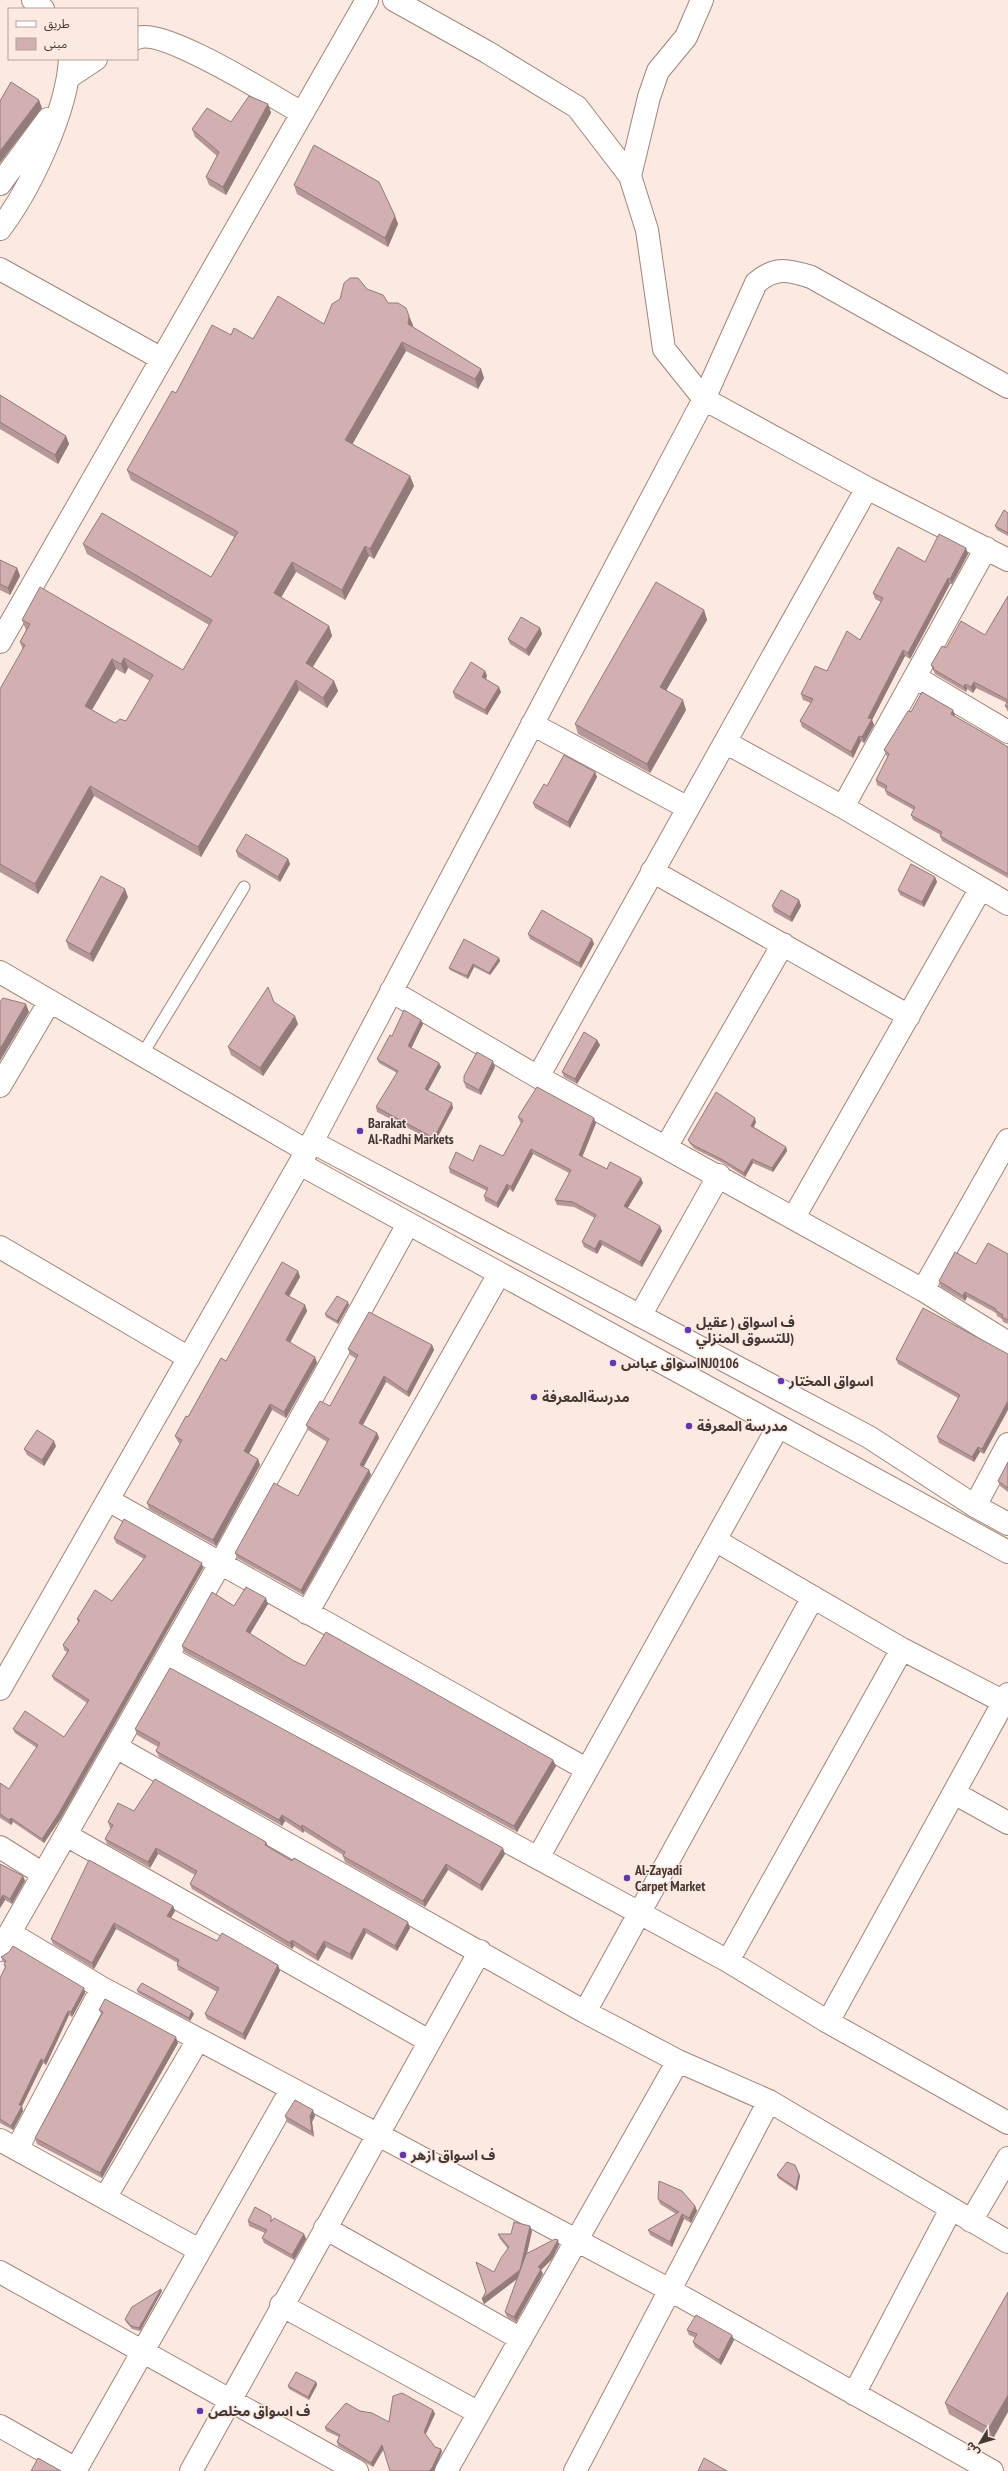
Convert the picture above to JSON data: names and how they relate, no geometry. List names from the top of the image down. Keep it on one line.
{"places":["Barakat Al-Radhi Markets","ف اسواق ( عقيل للتسوق المنزلي)","اسواق عباسNJ0106","اسواق المختار","مدرسةالمعرفة","مدرسة المعرفة","Al-Zayadi Carpet Market","ف اسواق ازهر","ف اسواق مخلص"],"legend":["طريق","مبنى"],"north":"bottom left"}
